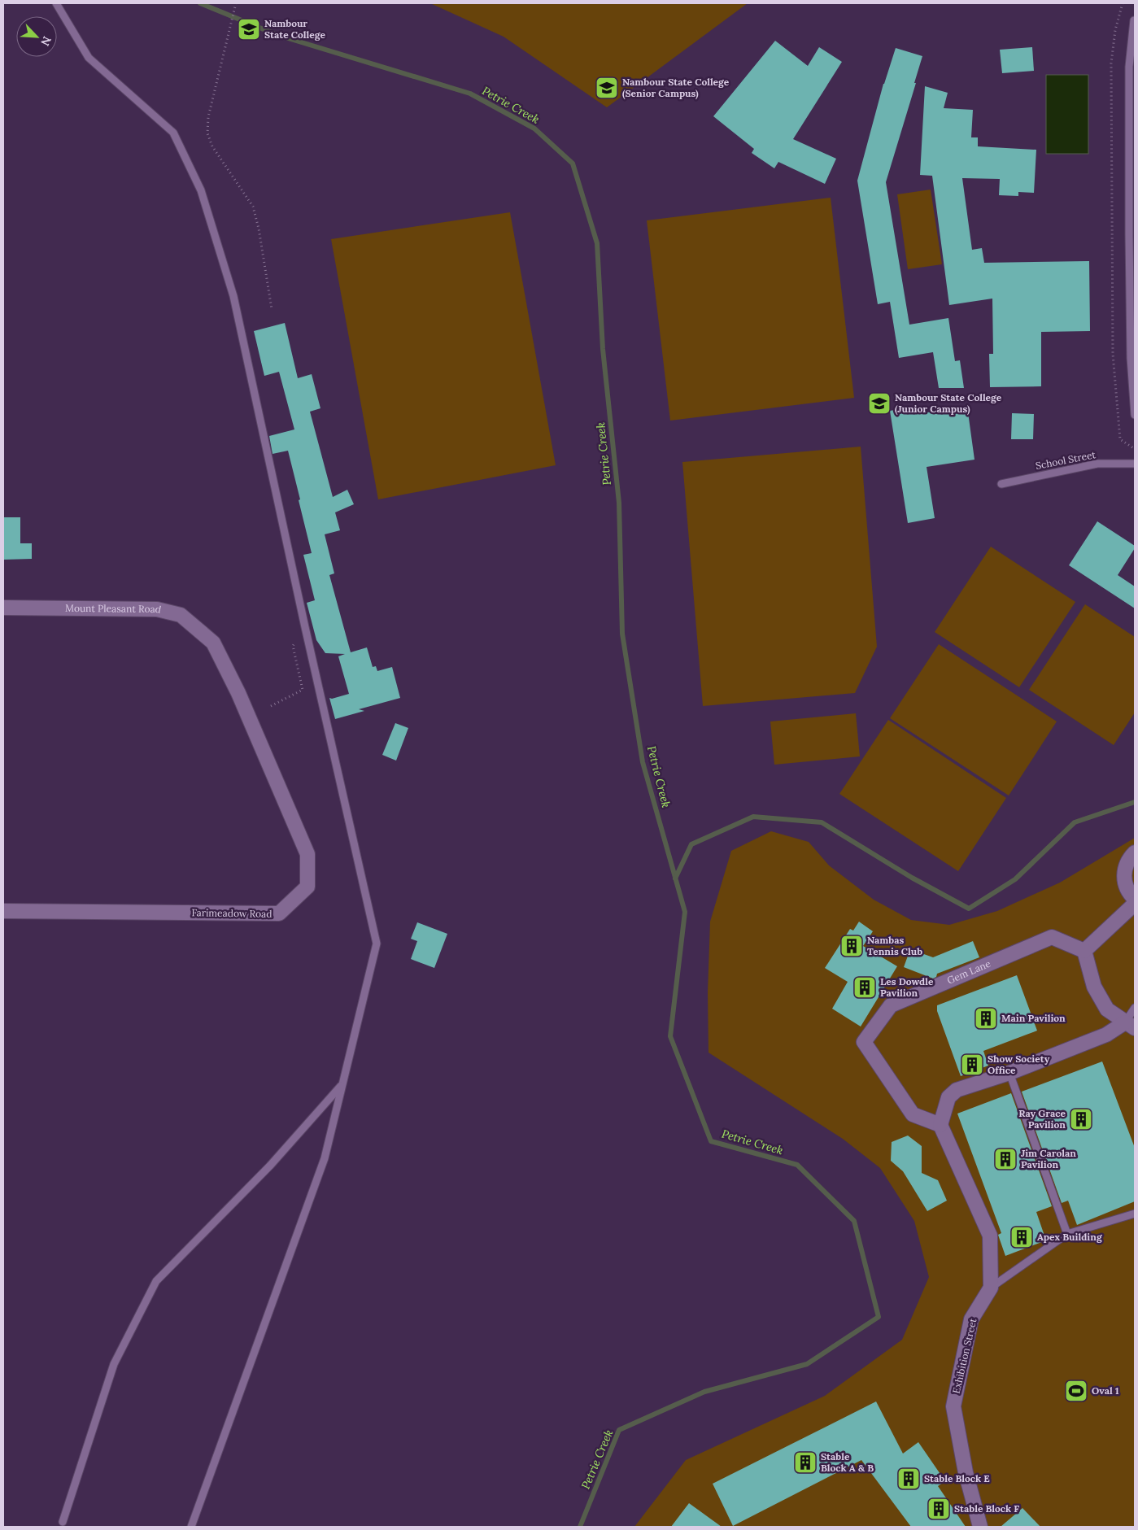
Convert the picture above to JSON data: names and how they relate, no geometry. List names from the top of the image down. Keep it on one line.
{"streets":{"street":["Mount Pleasant Road","Farimeadow Road","Gem Lane","Exhibition Street"],"lane":["School Street"]},"crossings":[["Mount Pleasant Road","Farimeadow Road"]],"water":["Petrie Creek"],"places":{"school or university":["Nambour State College","Nambour State College (Senior Campus)","Nambour State College (Junior Campus)"],"building":["Nambas Tennis Club","Les Dowdle Pavilion","Main Pavilion","Show Society Office","Ray Grace Pavilion","Jim Carolan Pavilion","Apex Building","Stable Block A & B","Stable Block E","Stable Block F"],"sports":["Oval 1"]},"north":"bottom right"}
